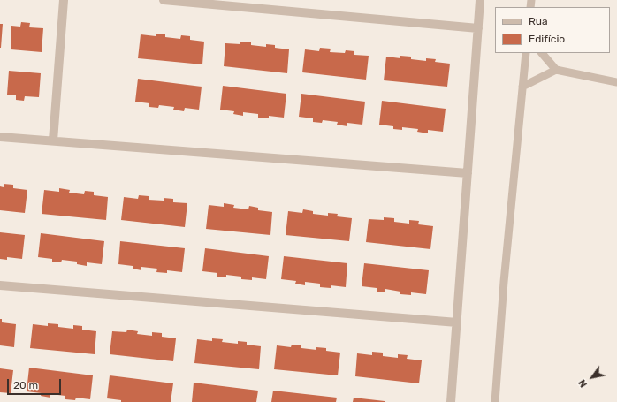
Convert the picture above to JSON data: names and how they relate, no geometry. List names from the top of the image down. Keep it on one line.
{"legend":["Rua","Edifício"],"scale_bar":"20 m","north":"bottom left"}
